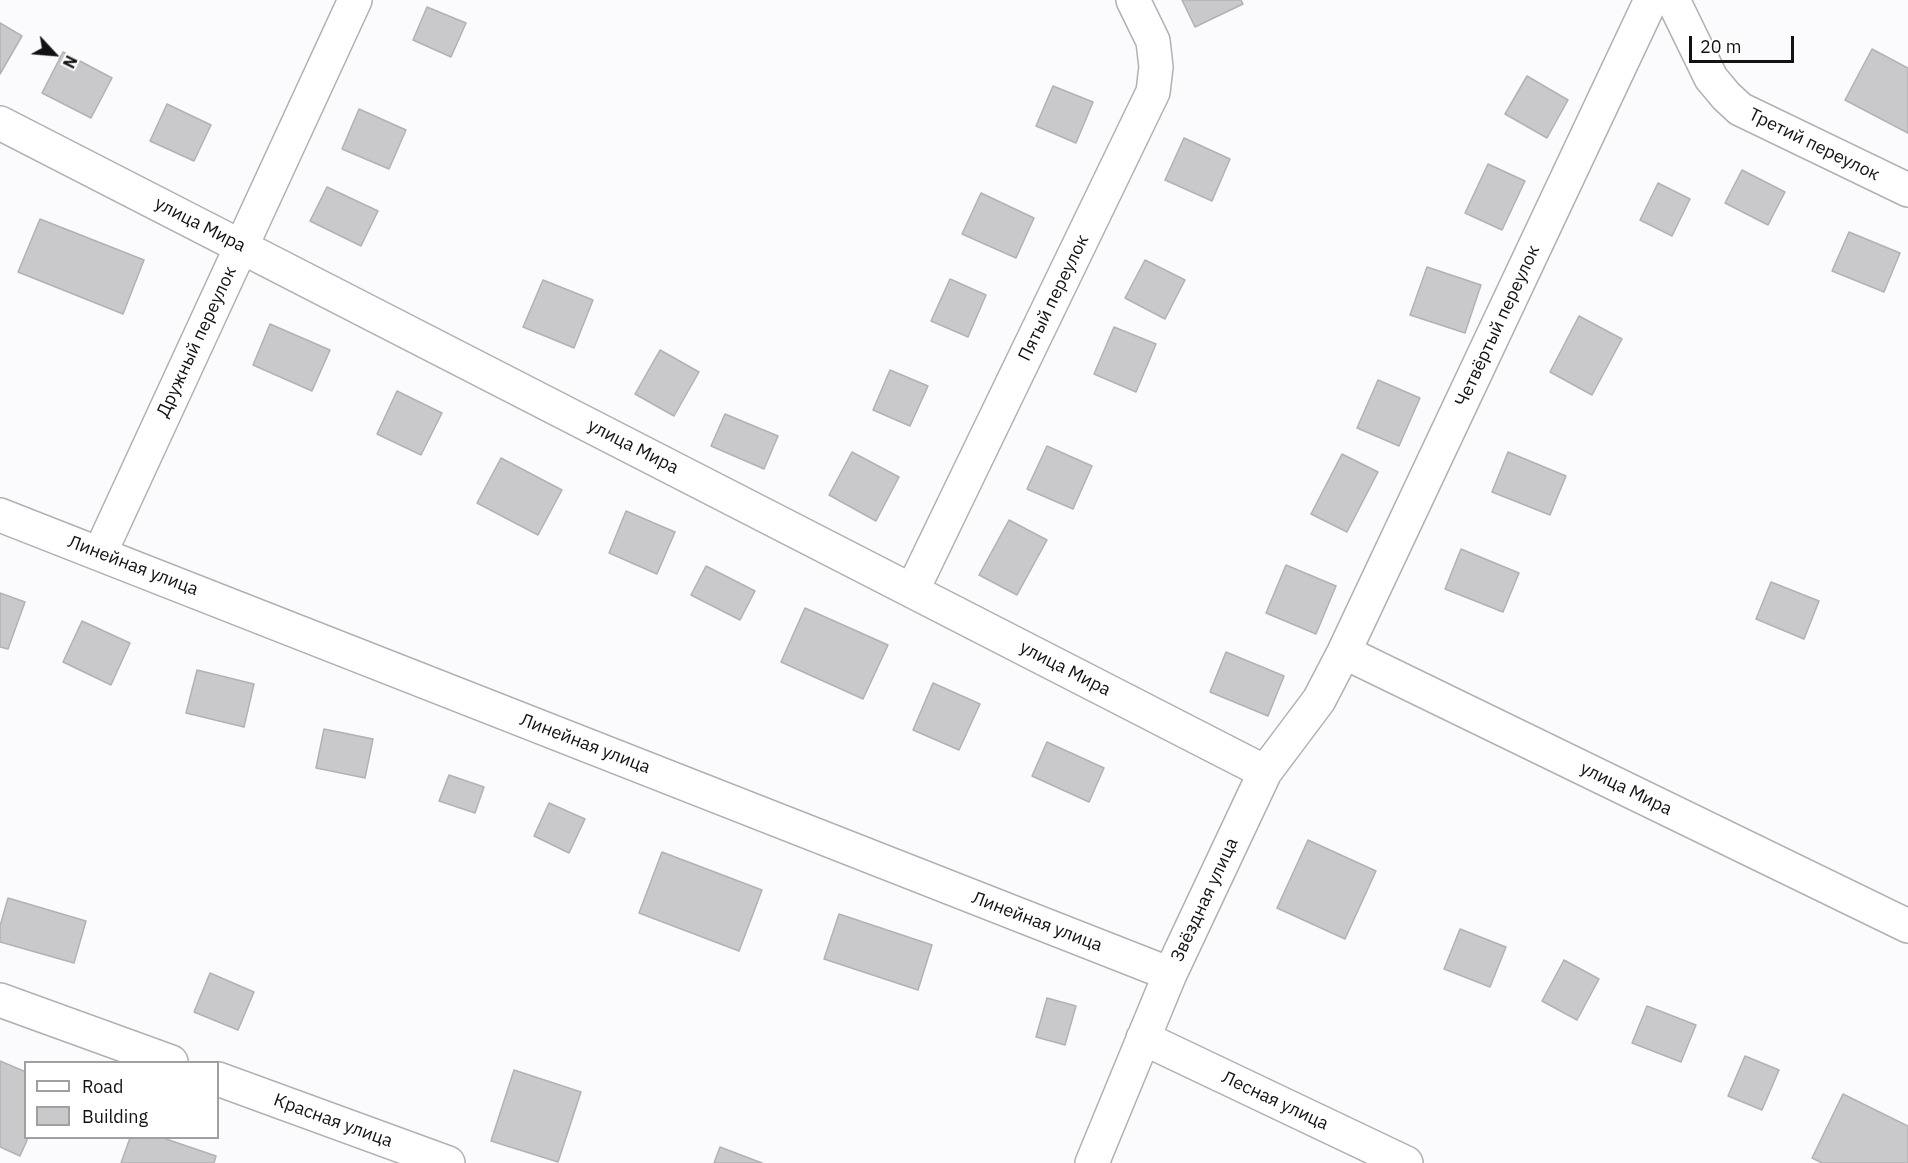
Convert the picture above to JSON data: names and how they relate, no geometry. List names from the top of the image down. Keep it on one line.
{"streets":{"street":["Третий переулок","улица Мира","Пятый переулок","Четвёртый переулок","Дружный переулок","Линейная улица","Звёздная улица","Лесная улица","Красная улица"]},"crossings":[["улица Мира","Пятый переулок"],["улица Мира","Четвёртый переулок"],["улица Мира","Дружный переулок"],["улица Мира","Звёздная улица"],["Четвёртый переулок","Звёздная улица"],["Дружный переулок","Линейная улица"],["Линейная улица","Звёздная улица"],["Звёздная улица","Лесная улица"]],"legend":["Road","Building"],"scale_bar":"20 m","north":"bottom right"}
